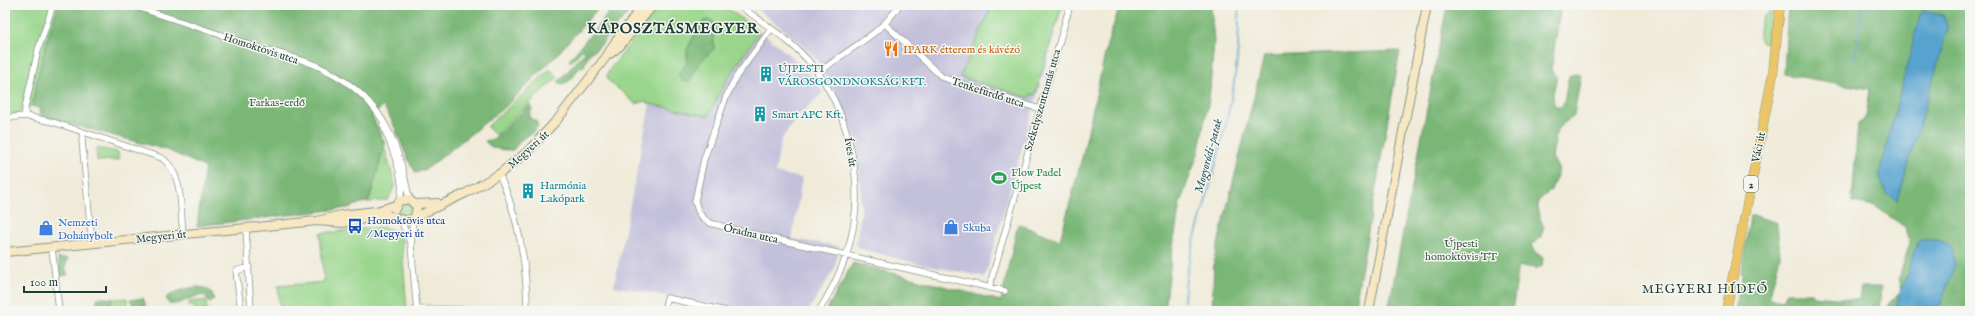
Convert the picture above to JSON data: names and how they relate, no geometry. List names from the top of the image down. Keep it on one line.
{"streets":{"main road":["Váci út","Megyeri út","2"],"street":["Homoktövis utca","Tenkefürdő utca","Székelyszenttamás utca","Íves út","Óradna utca"]},"crossings":[["Homoktövis utca","Megyeri út"],["Tenkefürdő utca","Székelyszenttamás utca"],["Székelyszenttamás utca","Óradna utca"],["Íves út","Óradna utca"]],"districts":["KÁPOSZTÁSMEGYER","MEGYERI HÍDFŐ"],"water":["Mogyoródi-patak"],"parks":["Farkas-erdő","Újpesti homoktövis TT"],"places":{"restaurant":["IPARK étterem és kávézó"],"building":["ÚJPESTI VÁROSGONDNOKSÁG KFT.","Smart APC Kft.","Harmónia Lakópark"],"sports":["Flow Padel Újpest"],"bus stop":["Homoktövis utca / Megyeri út"],"shop":["Skuba","Nemzeti Dohánybolt"]},"scale_bar":"100 m"}
